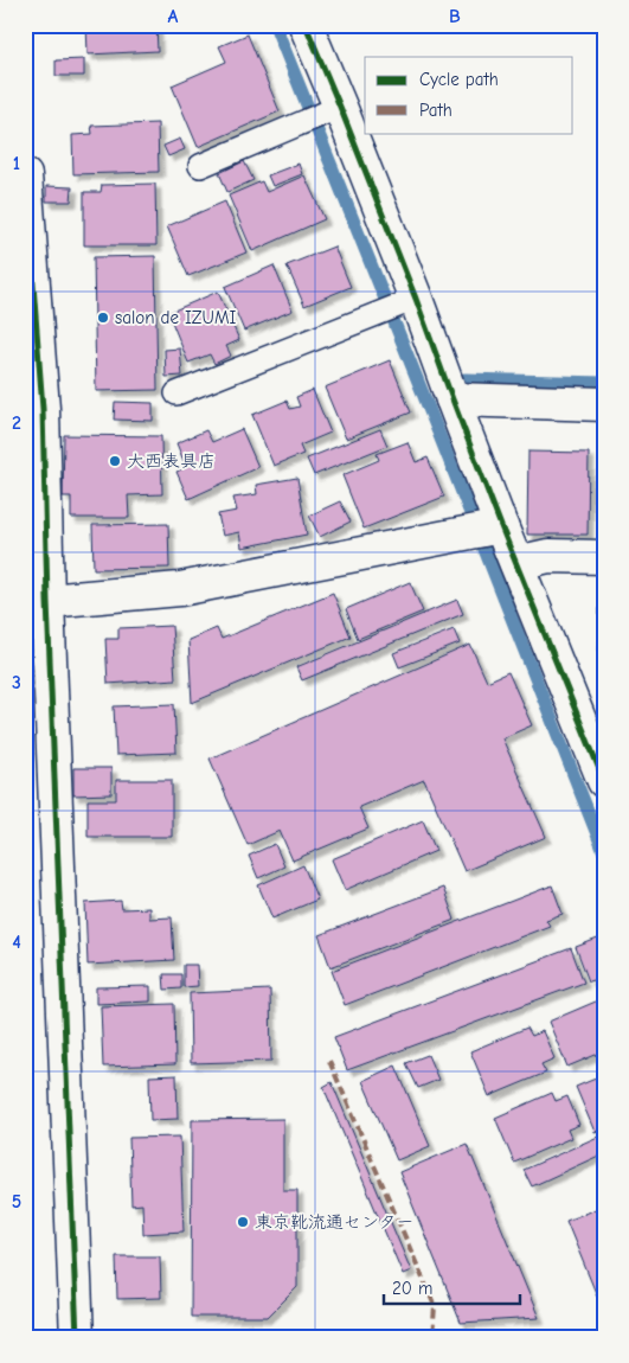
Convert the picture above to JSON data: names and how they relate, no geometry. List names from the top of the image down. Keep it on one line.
{"places":["salon de IZUMI","大西表具店","東京靴流通センター"],"legend":["Cycle path","Path"],"scale_bar":"20 m","grid":{"columns":["A","B"],"rows":["1","2","3","4","5"]}}
